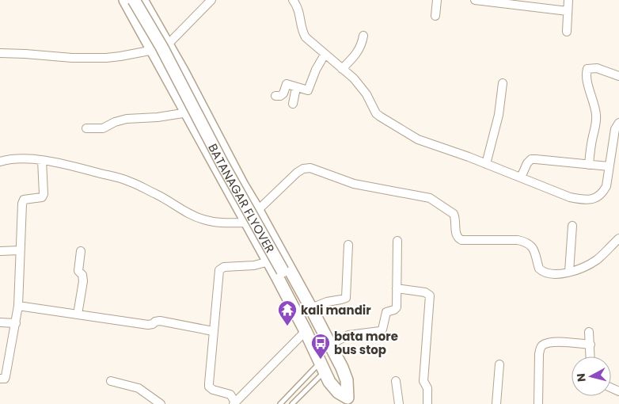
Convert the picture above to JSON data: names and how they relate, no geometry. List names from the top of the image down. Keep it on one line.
{"streets":{"street":["BATANAGAR FLYOVER"]},"places":{"temple":["kali mandir"],"bus stop":["bata more bus stop"]},"north":"left"}
